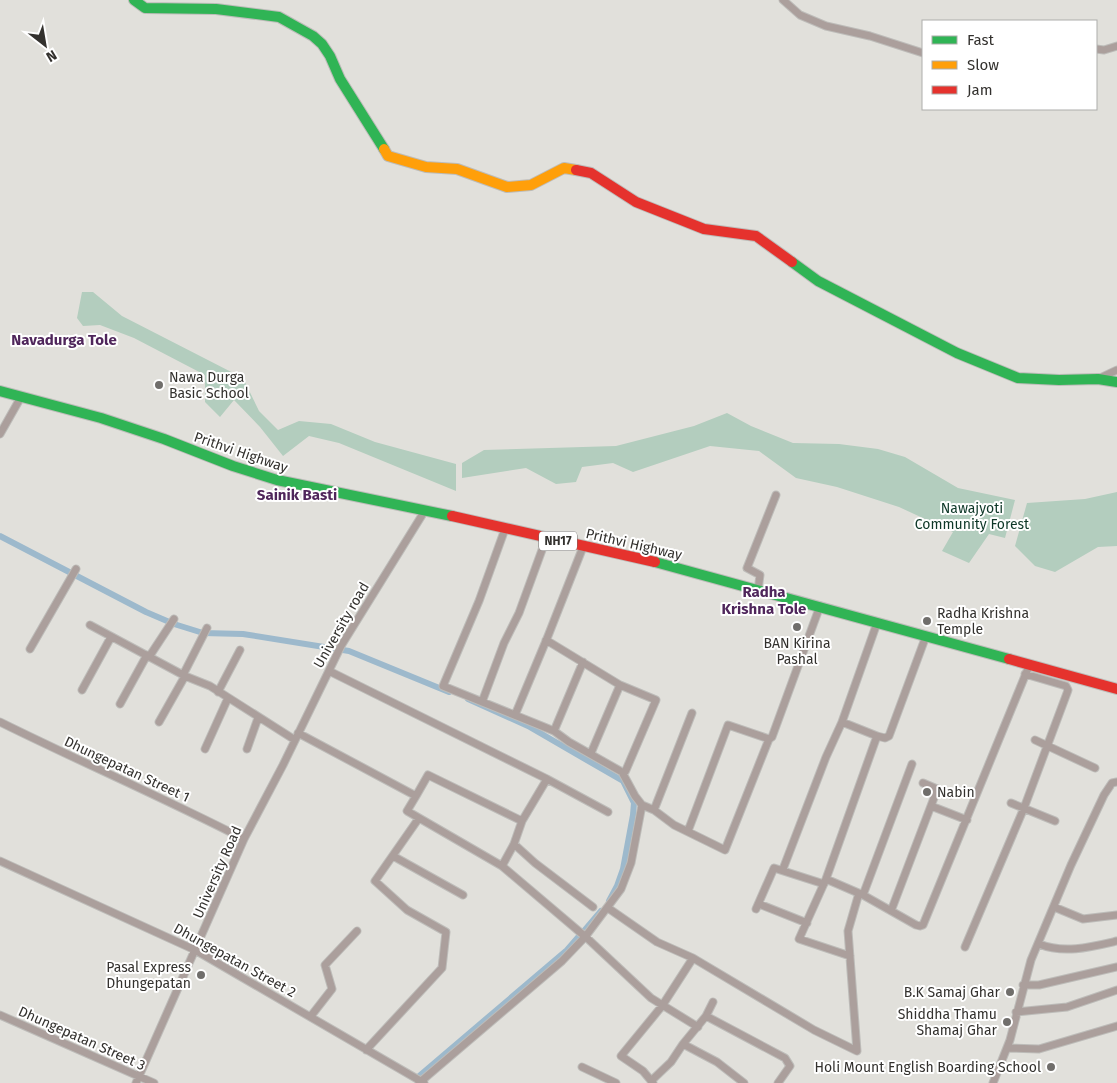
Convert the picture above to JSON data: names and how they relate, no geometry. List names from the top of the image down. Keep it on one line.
{"streets":{"main road":["Prithvi Highway","NH17"],"street":["University road","Dhungepatan Street 1","University Road","Dhungepatan Street 2","Dhungepatan Street 3"]},"crossings":[["Prithvi Highway","University road"],["University road","University Road"],["Dhungepatan Street 1","University Road"],["University Road","Dhungepatan Street 2"],["University Road","Dhungepatan Street 3"]],"districts":["Navadurga Tole","Sainik Basti","Radha Krishna Tole"],"parks":["Nawajyoti Community Forest"],"places":["Nawa Durga Basic School","Radha Krishna Temple","BAN Kirina Pashal","Nabin","Pasal Express Dhungepatan","B.K Samaj Ghar","Shiddha Thamu Shamaj Ghar","Holi Mount English Boarding School"],"legend":["Fast","Slow","Jam"],"north":"bottom right"}
